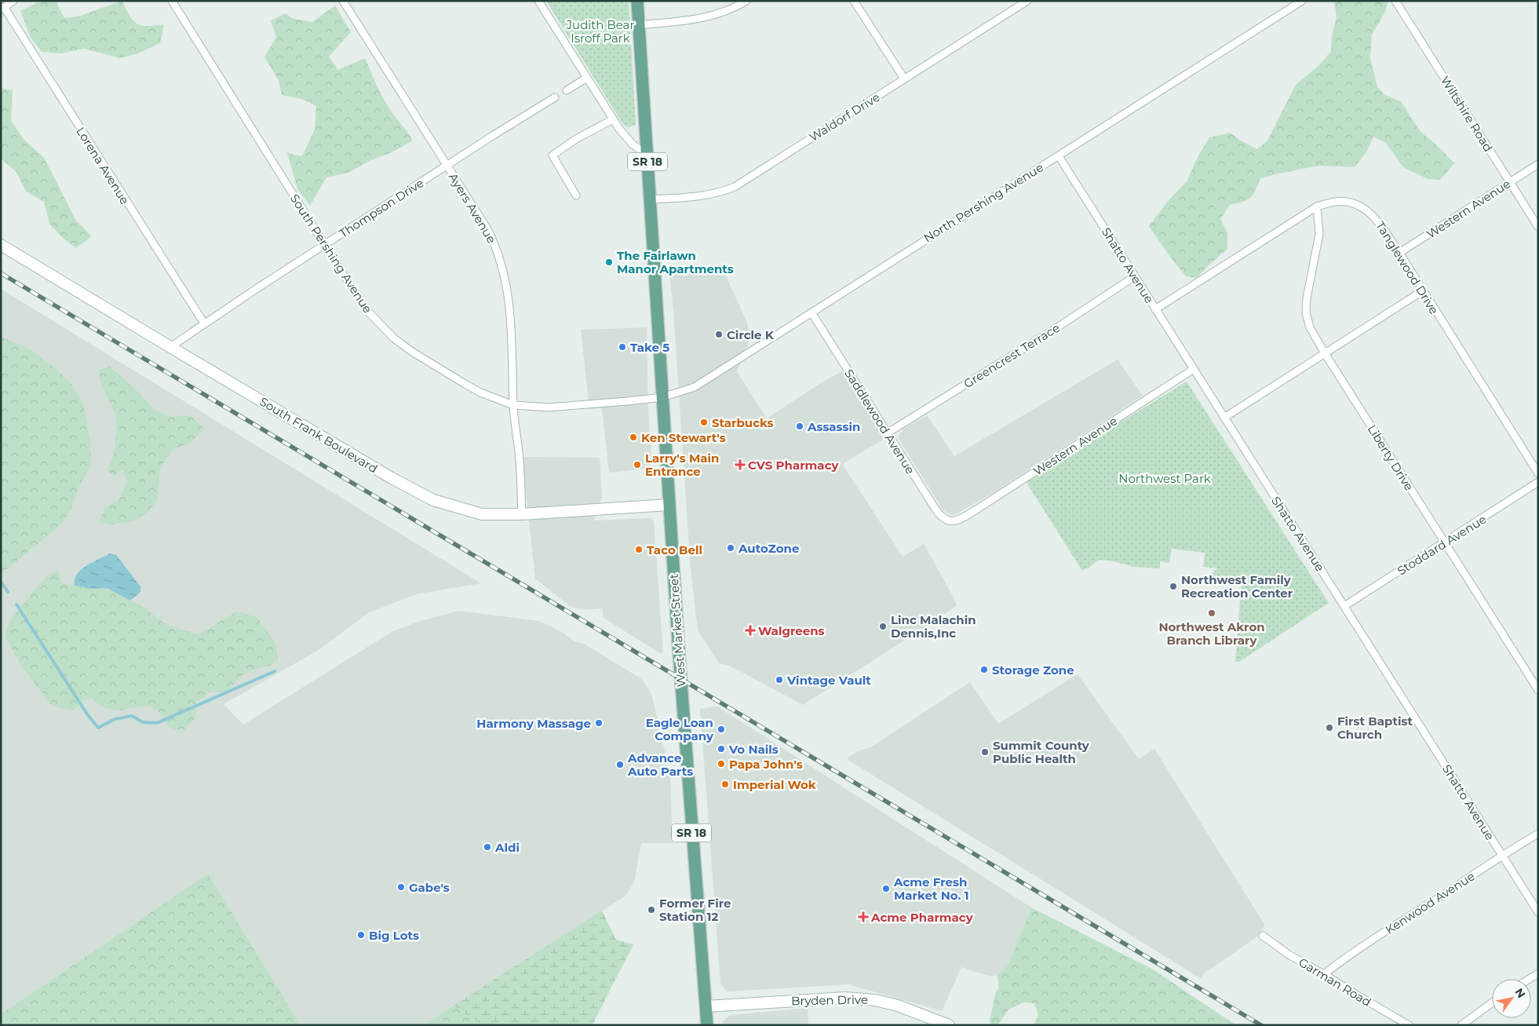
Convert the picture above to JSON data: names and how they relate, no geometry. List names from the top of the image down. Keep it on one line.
{"streets":{"main road":["SR 18","West Market Street"],"street":["Wiltshire Road","Waldorf Drive","Lorena Avenue","North Pershing Avenue","Thompson Drive","Ayers Avenue","Western Avenue","South Pershing Avenue","Shatto Avenue","Tanglewood Drive","Greencrest Terrace","Saddlewood Avenue","South Frank Boulevard","Liberty Drive","Stoddard Avenue","Kenwood Avenue","Garman Road","Bryden Drive"]},"crossings":[["Wiltshire Road","Western Avenue"],["Waldorf Drive","West Market Street"],["Lorena Avenue","Thompson Drive"],["North Pershing Avenue","South Pershing Avenue"],["North Pershing Avenue","Shatto Avenue"],["North Pershing Avenue","Saddlewood Avenue"],["North Pershing Avenue","West Market Street"],["Thompson Drive","Ayers Avenue"],["Thompson Drive","South Pershing Avenue"],["Thompson Drive","South Frank Boulevard"],["Ayers Avenue","South Pershing Avenue"],["Ayers Avenue","South Frank Boulevard"],["Western Avenue","Shatto Avenue"],["Western Avenue","Tanglewood Drive"],["Western Avenue","Saddlewood Avenue"],["South Pershing Avenue","West Market Street"],["Shatto Avenue","Tanglewood Drive"],["Shatto Avenue","Greencrest Terrace"],["Shatto Avenue","Stoddard Avenue"],["Shatto Avenue","Kenwood Avenue"],["Tanglewood Drive","Liberty Drive"],["Greencrest Terrace","Saddlewood Avenue"],["South Frank Boulevard","West Market Street"],["Liberty Drive","Stoddard Avenue"],["West Market Street","Bryden Drive"],["Kenwood Avenue","Garman Road"]],"parks":["Judith Bear Isroff Park","Northwest Park"],"places":{"other":["The Fairlawn Manor Apartments","Circle K","Take 5","Starbucks","Assassin","Ken Stewart's","Larry's Main Entrance","AutoZone","Taco Bell","Northwest Family Recreation Center","Northwest Akron Branch Library","Linc Malachin Dennis,Inc","Storage Zone","Vintage Vault","Harmony Massage","First Baptist Church","Eagle Loan Company","Vo Nails","Summit County Public Health","Papa John's","Advance Auto Parts","Imperial Wok","Aldi","Gabe's","Acme Fresh Market No. 1","Former Fire Station 12","Big Lots"],"health":["CVS Pharmacy","Walgreens","Acme Pharmacy"]},"north":"top right"}
